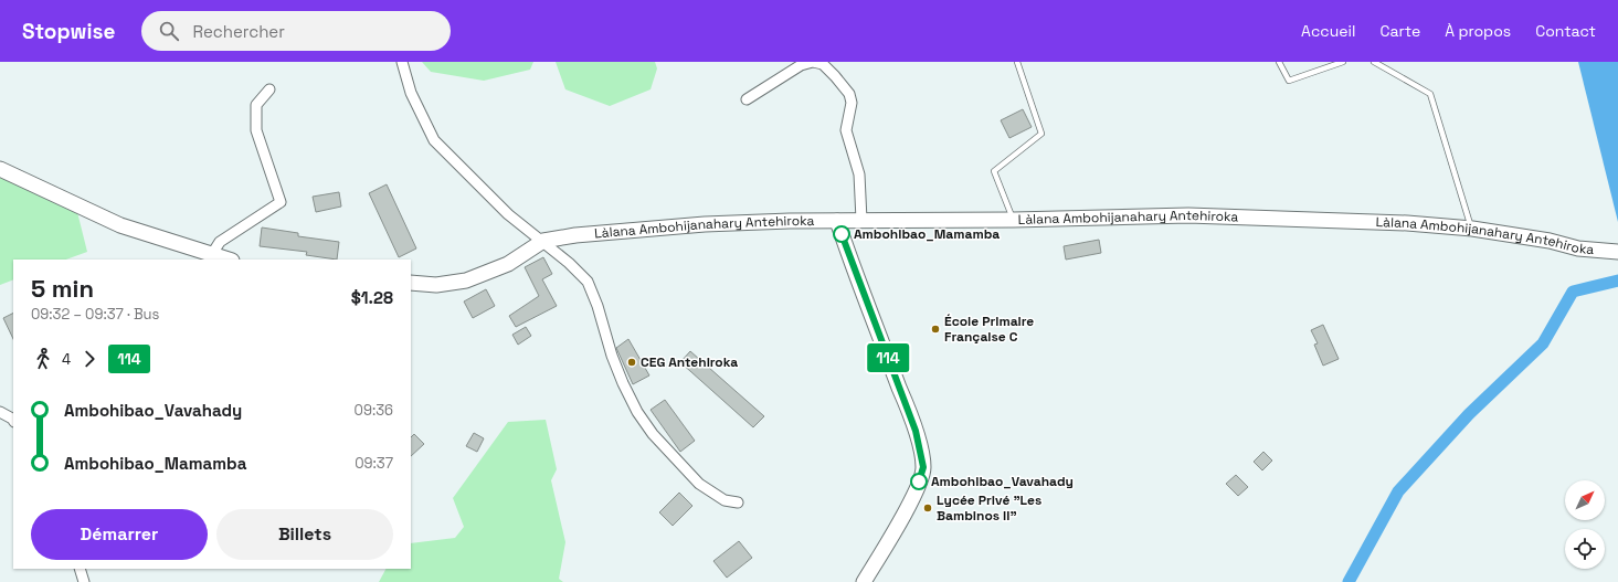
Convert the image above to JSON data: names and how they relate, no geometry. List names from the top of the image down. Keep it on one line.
{"streets":{"street":["Làlana Ambohijanahary Antehiroka"]},"places":["Ambohibao_Mamamba","École Primaire Française C","CEG Antehiroka","Ambohibao_Vavahady","Lycée Privé \"Les Bambinos II\""],"lines":["bus line 114"],"north":"top right","page":{"header":"Stopwise","search":"Rechercher","nav":["Accueil","Carte","À propos","Contact"],"on_map":"114","heading":["5 min","09:32 – 09:37 · Bus","$1.28"],"legs":["4","114"],"list":[{"name":"Ambohibao_Vavahady","value":"09:36"},{"name":"Ambohibao_Mamamba","value":"09:37"}],"buttons":["Démarrer","Billets"]}}
